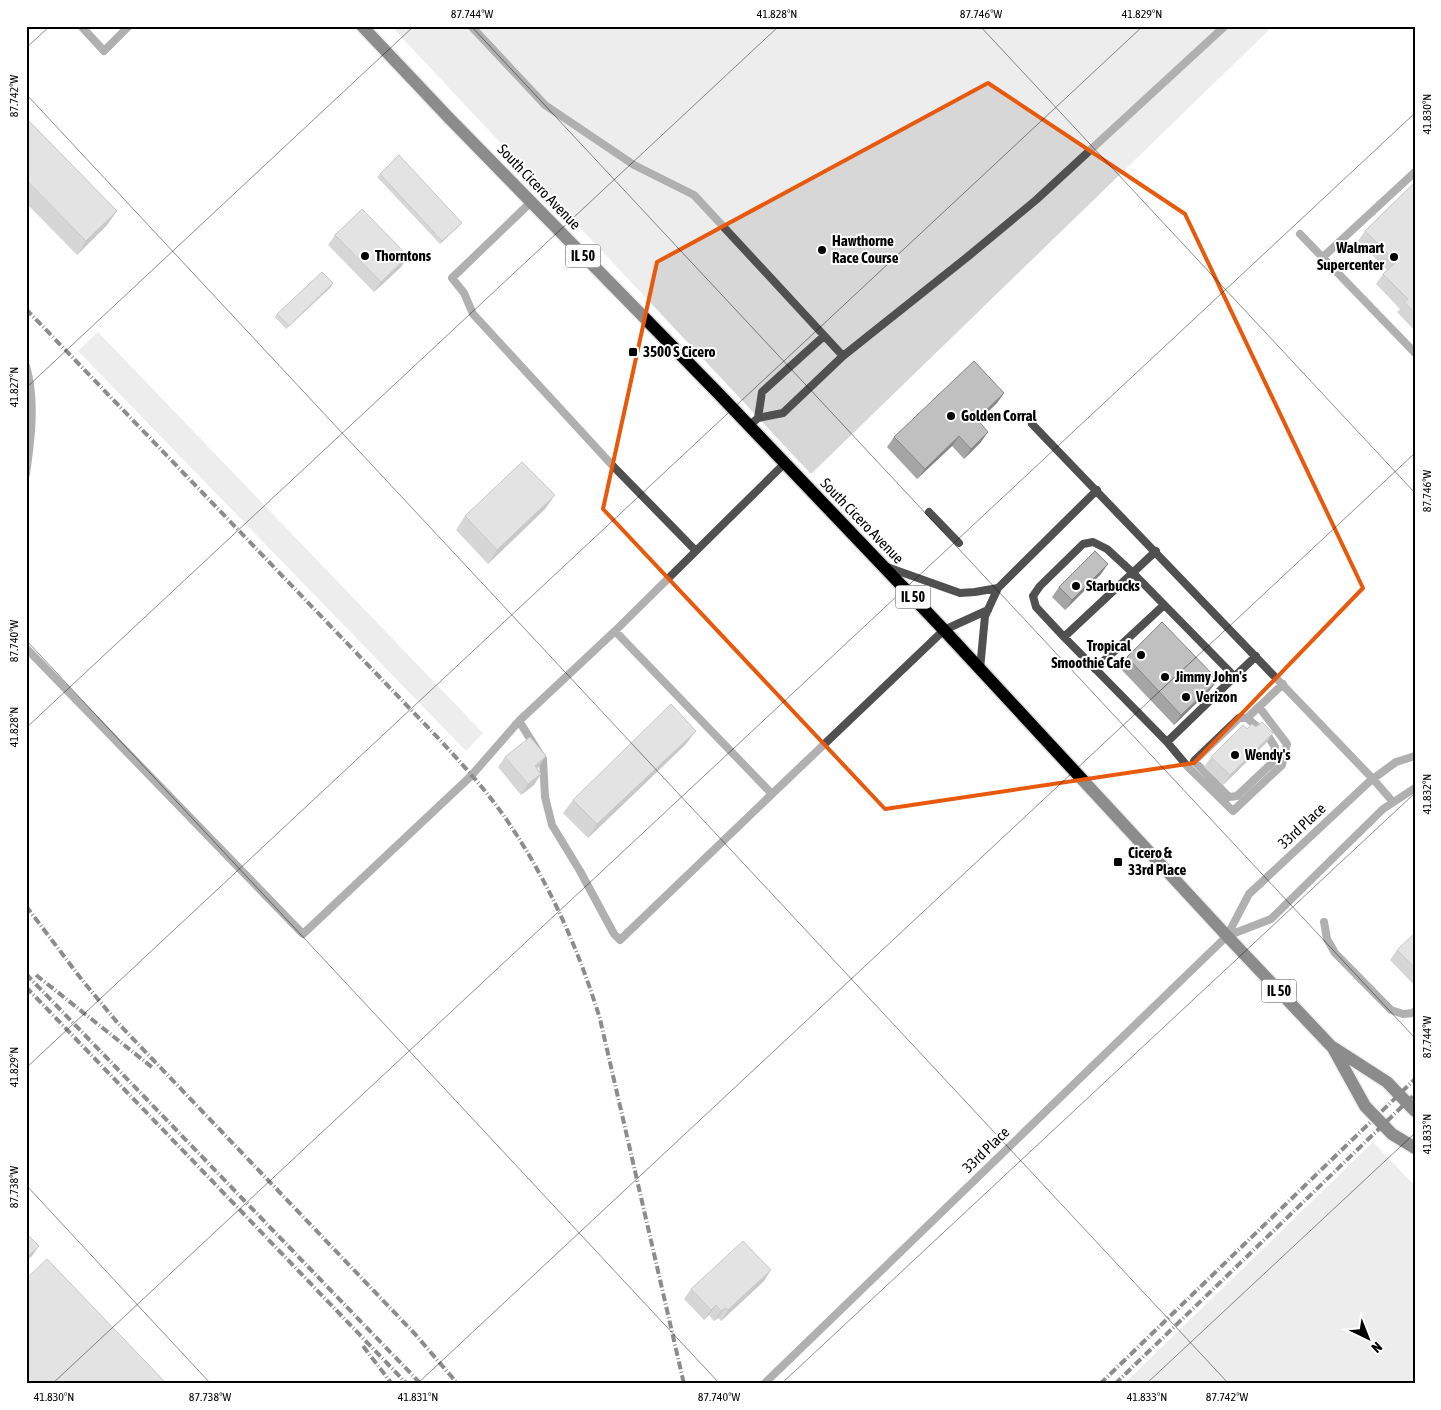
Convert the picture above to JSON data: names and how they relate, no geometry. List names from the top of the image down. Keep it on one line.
{"streets":{"main road":["South Cicero Avenue","IL 50"],"lane":["33rd Place"]},"crossings":[["South Cicero Avenue","33rd Place"]],"places":{"other":["Hawthorne Race Course","Thorntons","Walmart Supercenter","Golden Corral","Starbucks","Tropical Smoothie Cafe","Jimmy John's","Verizon","Wendy's"],"transit":["3500 S Cicero","Cicero & 33rd Place"]},"north":"bottom right","coordinates":["87.744°W","41.828°N","87.746°W","41.829°N","87.742°W","41.830°N","41.827°N","87.740°W","41.832°N","41.833°N","87.738°W","41.831°N"]}
